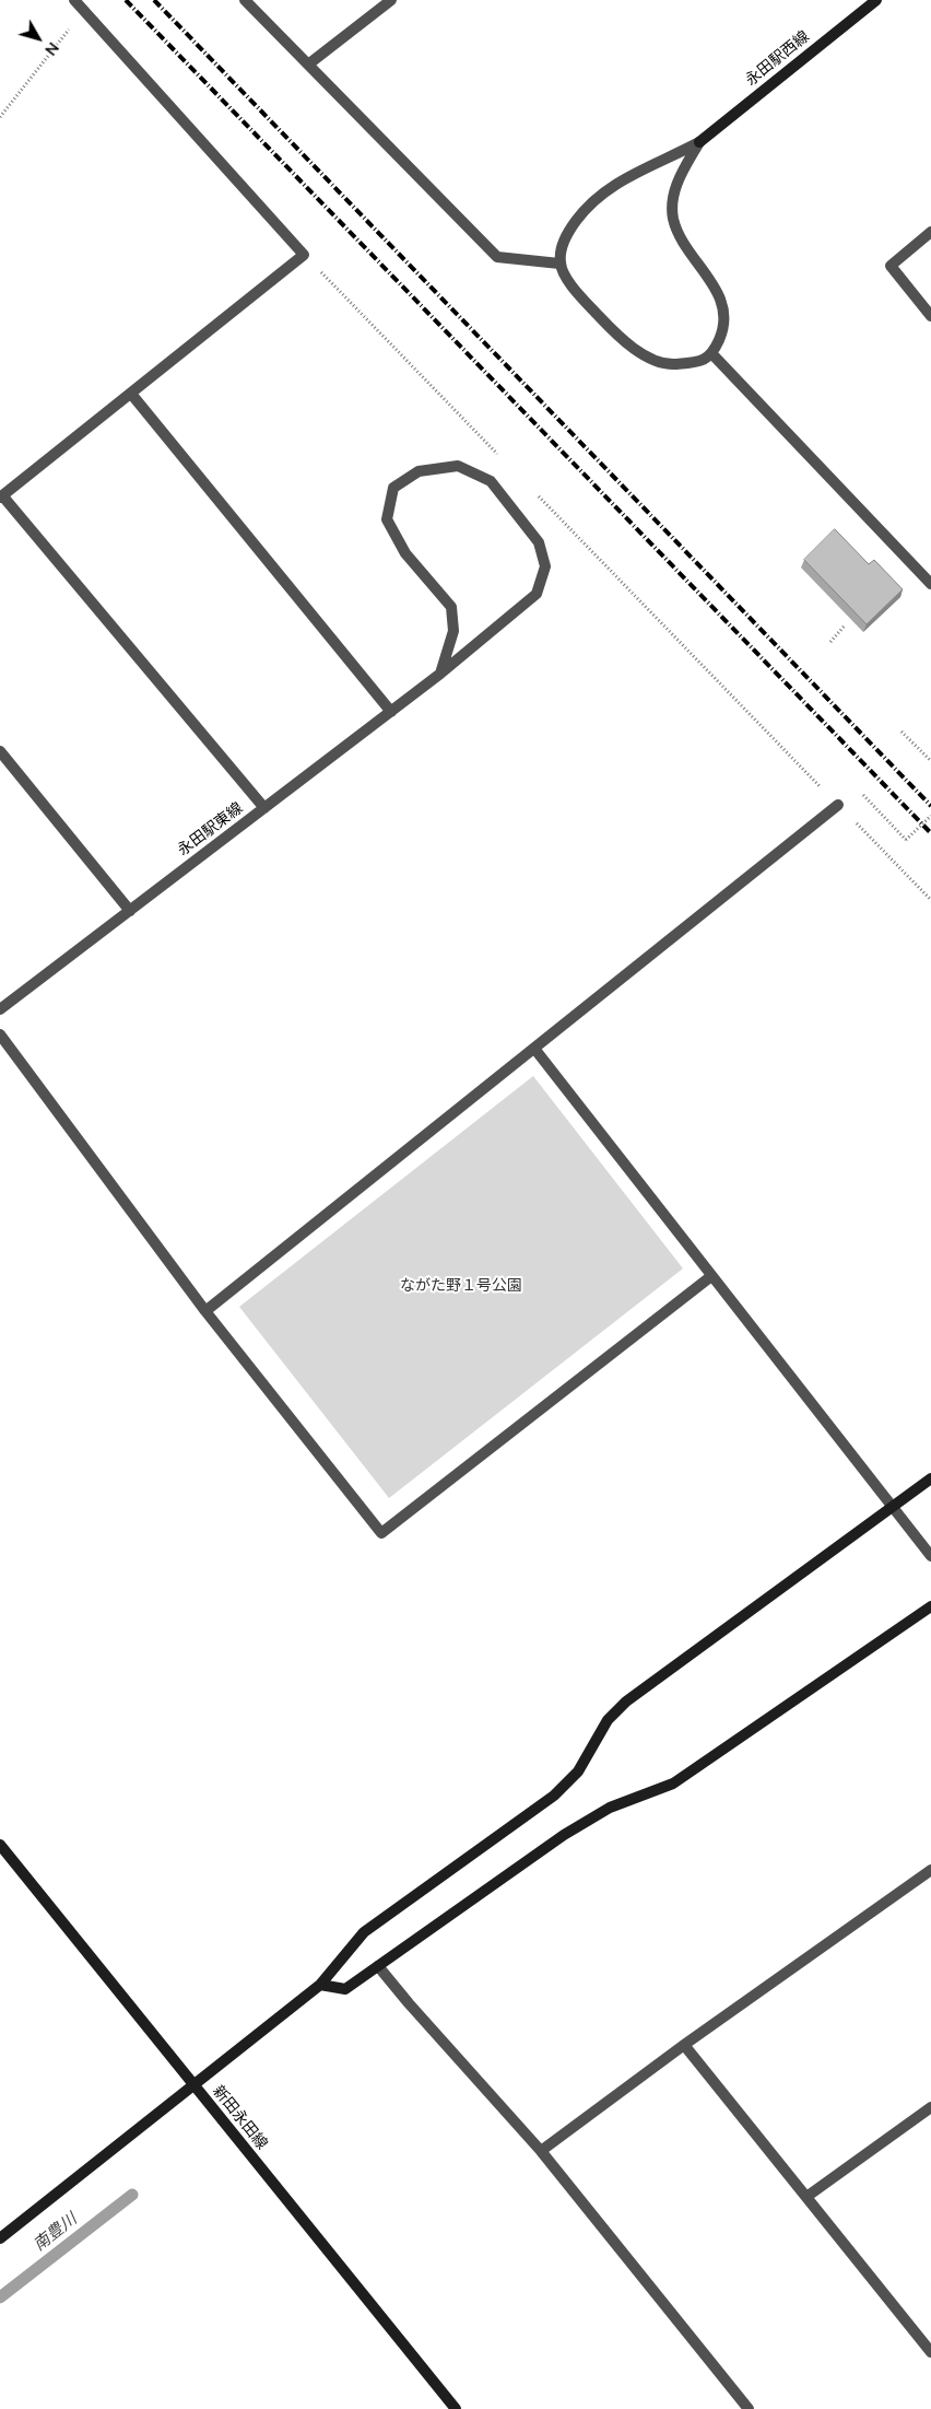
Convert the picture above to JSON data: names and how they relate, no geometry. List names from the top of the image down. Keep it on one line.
{"streets":{"street":["永田駅西線","永田駅東線","新田永田線"]},"water":["南豊川"],"parks":["ながた野１号公園"],"north":"bottom right"}
